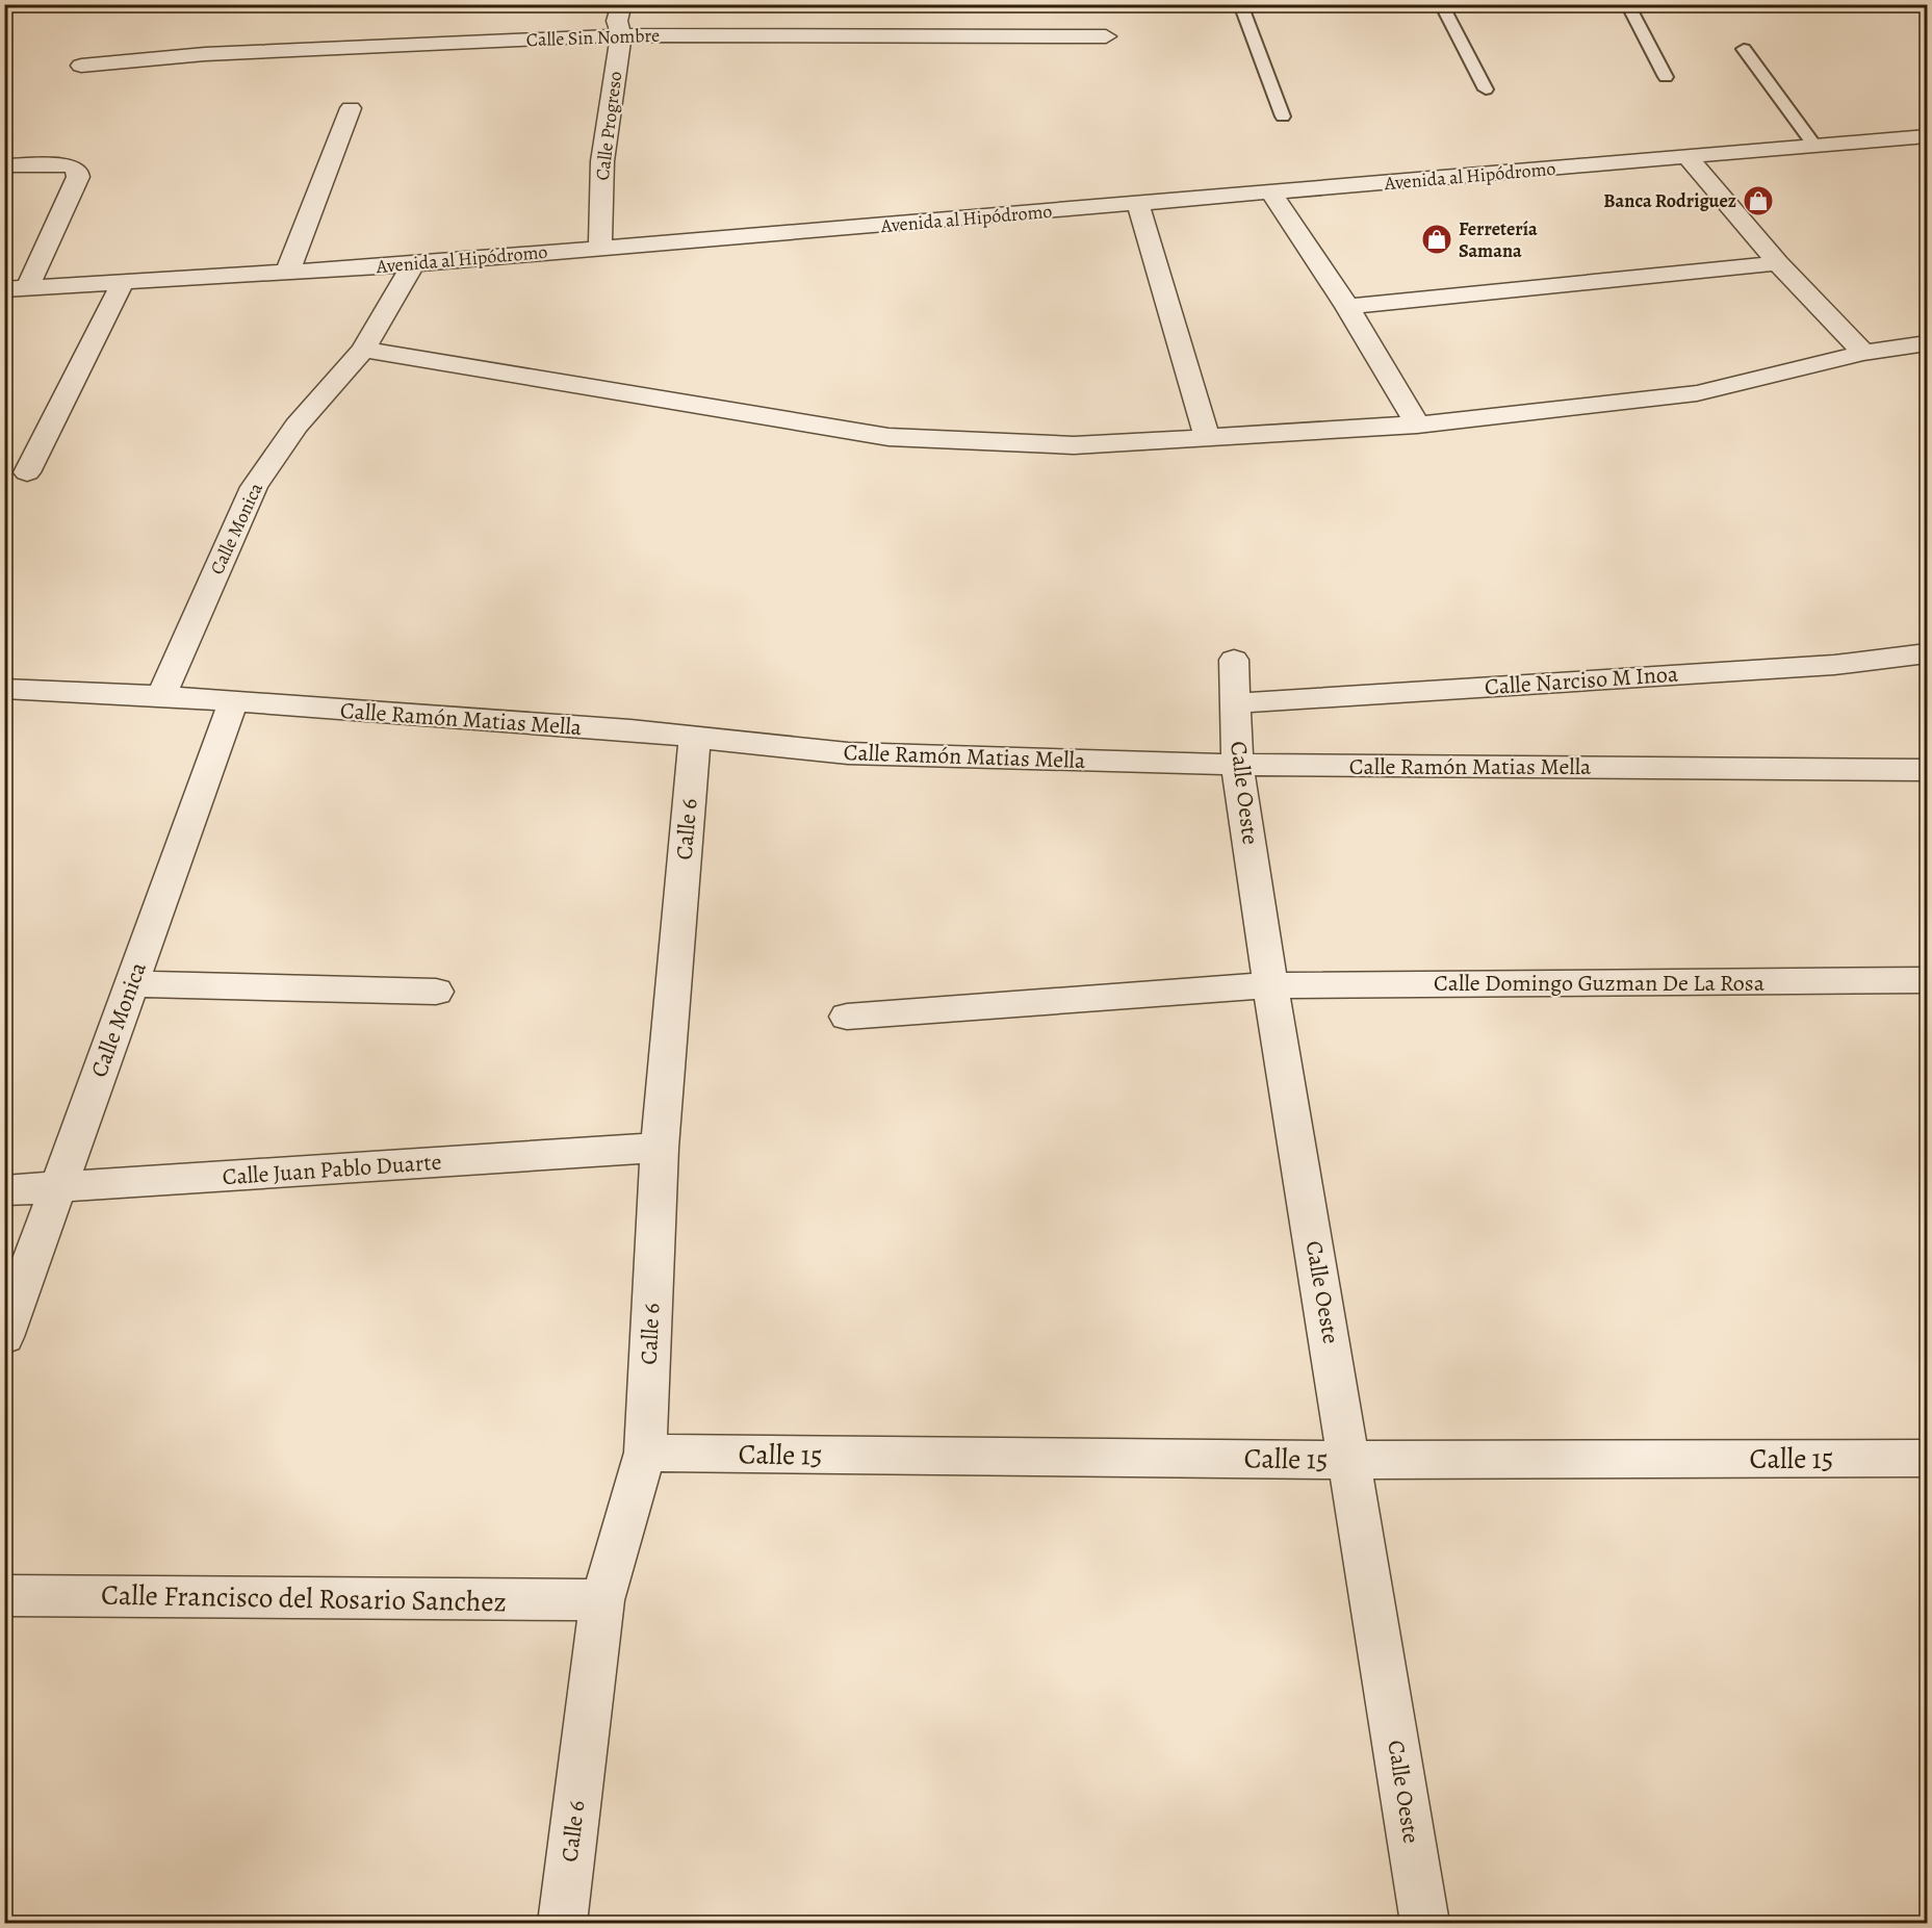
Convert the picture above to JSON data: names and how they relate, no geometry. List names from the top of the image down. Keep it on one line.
{"streets":{"street":["Calle Sin Nombre","Calle Progreso","Avenida al Hipódromo","Calle Monica","Calle Narciso M Inoa","Calle Ramón Matias Mella","Calle Oeste","Calle 6","Calle Domingo Guzman De La Rosa","Calle Juan Pablo Duarte","Calle 15","Calle Francisco del Rosario Sanchez"]},"crossings":[["Calle Sin Nombre","Calle Progreso"],["Calle Progreso","Avenida al Hipódromo"],["Avenida al Hipódromo","Calle Monica"],["Calle Monica","Calle Ramón Matias Mella"],["Calle Monica","Calle Juan Pablo Duarte"],["Calle Narciso M Inoa","Calle Oeste"],["Calle Ramón Matias Mella","Calle Oeste"],["Calle Ramón Matias Mella","Calle 6"],["Calle Oeste","Calle Domingo Guzman De La Rosa"],["Calle Oeste","Calle 15"],["Calle 6","Calle Juan Pablo Duarte"],["Calle 6","Calle 15"],["Calle 6","Calle Francisco del Rosario Sanchez"]],"places":{"shop":["Banca Rodriguez","Ferretería Samana"]}}
